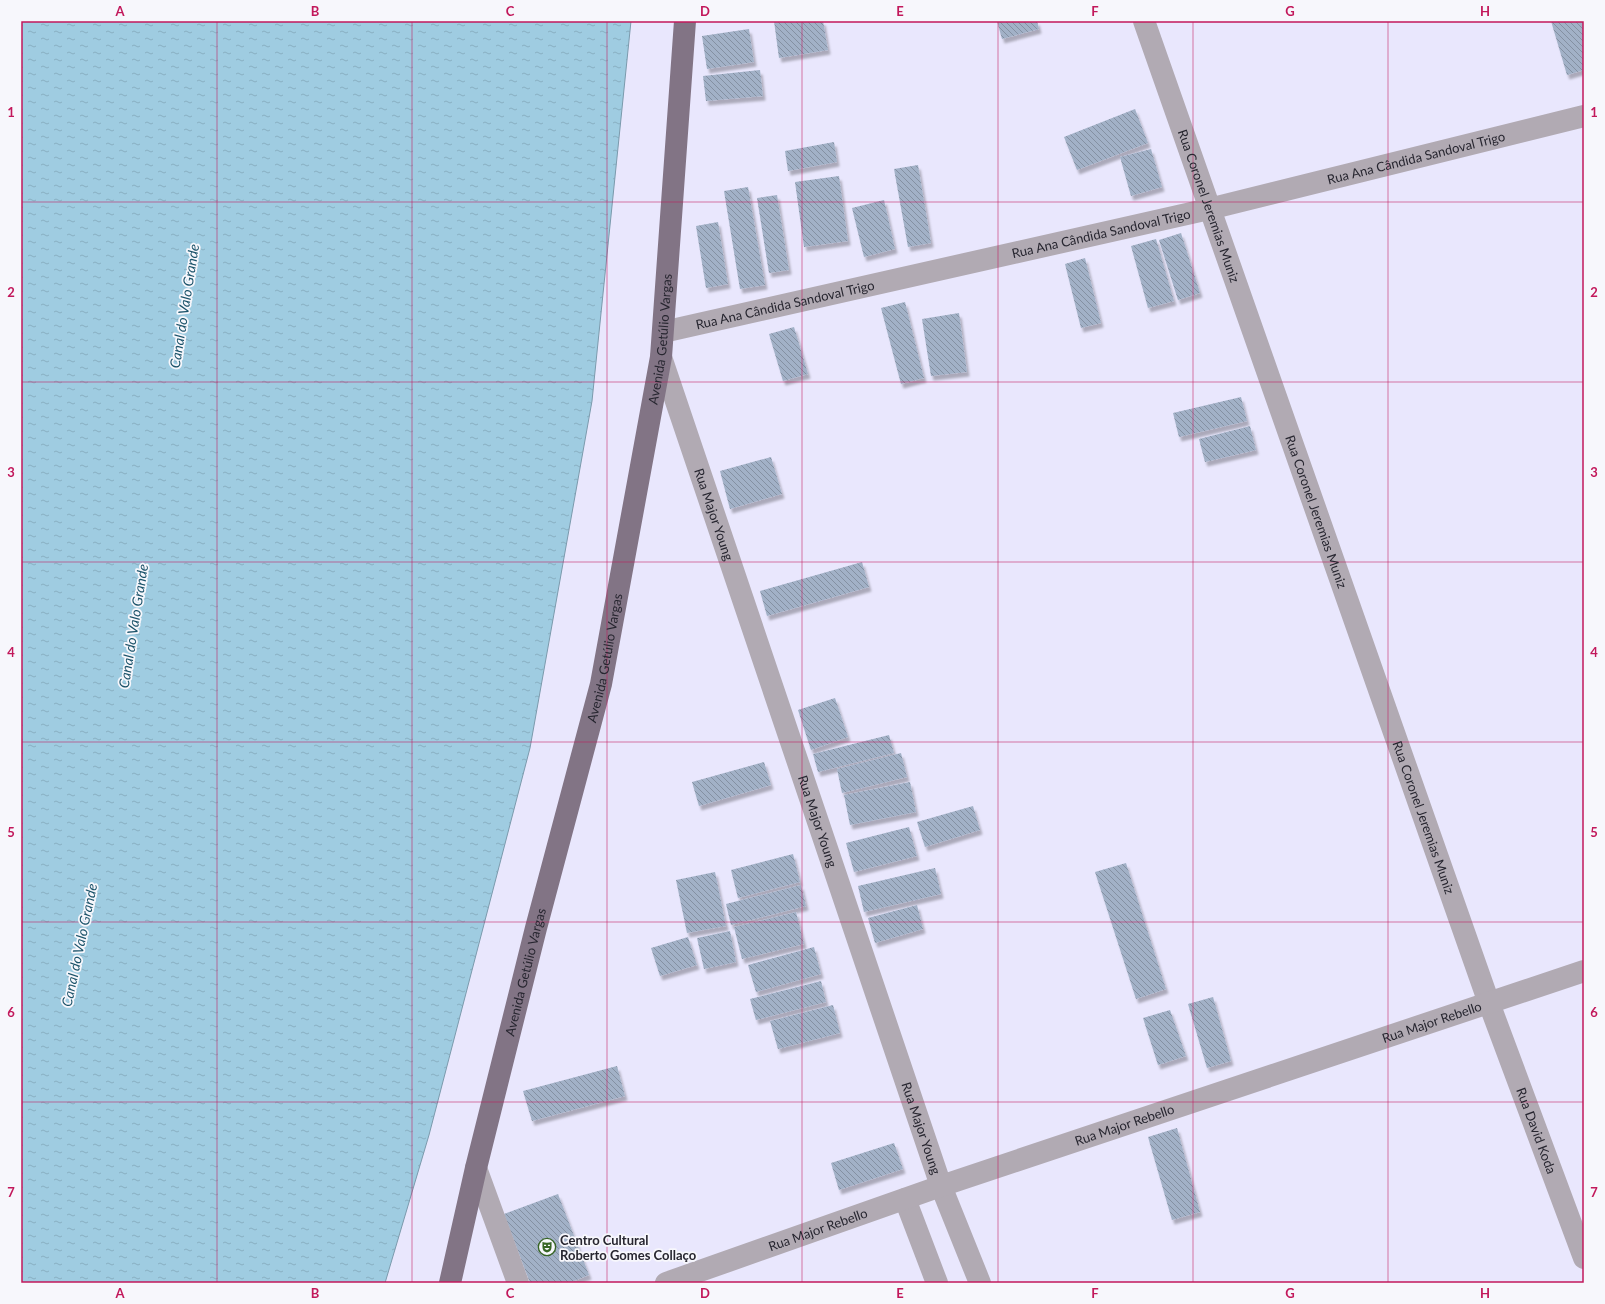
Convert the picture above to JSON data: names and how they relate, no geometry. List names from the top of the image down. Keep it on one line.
{"streets":{"main road":["Avenida Getúlio Vargas"],"street":["Rua Ana Cândida Sandoval Trigo","Rua Coronel Jeremias Muniz","Rua Major Young","Rua Major Rebello","Rua David Koda"]},"crossings":[["Rua Ana Cândida Sandoval Trigo","Rua Coronel Jeremias Muniz"],["Rua Ana Cândida Sandoval Trigo","Avenida Getúlio Vargas"],["Rua Coronel Jeremias Muniz","Rua Major Rebello"],["Rua Coronel Jeremias Muniz","Rua David Koda"],["Avenida Getúlio Vargas","Rua Major Young"],["Rua Major Young","Rua Major Rebello"],["Rua Major Rebello","Rua David Koda"]],"water":["Canal do Valo Grande"],"places":{"theatre":["Centro Cultural Roberto Gomes Collaço"]},"grid":{"columns":["A","B","C","D","E","F","G","H"],"rows":["1","2","3","4","5","6","7"]}}
